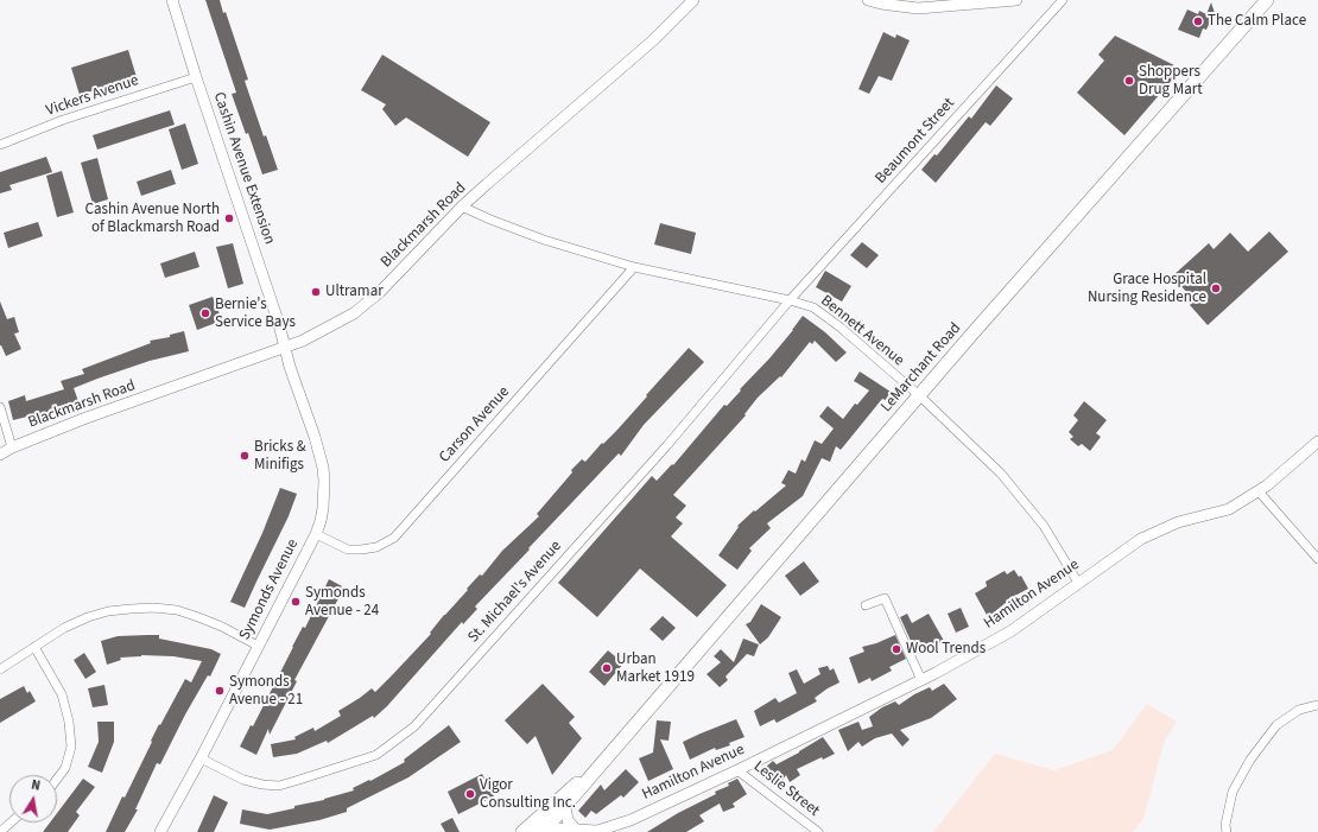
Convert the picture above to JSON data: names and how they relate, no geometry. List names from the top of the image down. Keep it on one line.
{"streets":{"main road":["LeMarchant Road"],"street":["Vickers Avenue","Beaumont Street","Cashin Avenue Extension","Blackmarsh Road","Bennett Avenue","Carson Avenue","Symonds Avenue","St. Michael's Avenue","Hamilton Avenue","Leslie Street"]},"crossings":[["Vickers Avenue","Cashin Avenue Extension"],["Beaumont Street","Bennett Avenue"],["Beaumont Street","St. Michael's Avenue"],["Cashin Avenue Extension","Blackmarsh Road"],["Cashin Avenue Extension","Symonds Avenue"],["Blackmarsh Road","Bennett Avenue"],["Blackmarsh Road","Symonds Avenue"],["Bennett Avenue","LeMarchant Road"],["Bennett Avenue","Carson Avenue"],["Bennett Avenue","St. Michael's Avenue"],["Bennett Avenue","Hamilton Avenue"],["LeMarchant Road","Hamilton Avenue"],["Carson Avenue","Symonds Avenue"],["Symonds Avenue","St. Michael's Avenue"],["Hamilton Avenue","Leslie Street"]],"places":["The Calm Place","Shoppers Drug Mart","Cashin Avenue North of Blackmarsh Road","Grace Hospital Nursing Residence","Ultramar","Bernie's Service Bays","Bricks & Minifigs","Symonds Avenue - 24","Wool Trends","Urban Market 1919","Symonds Avenue - 21","Vigor Consulting Inc."],"north":"top"}
